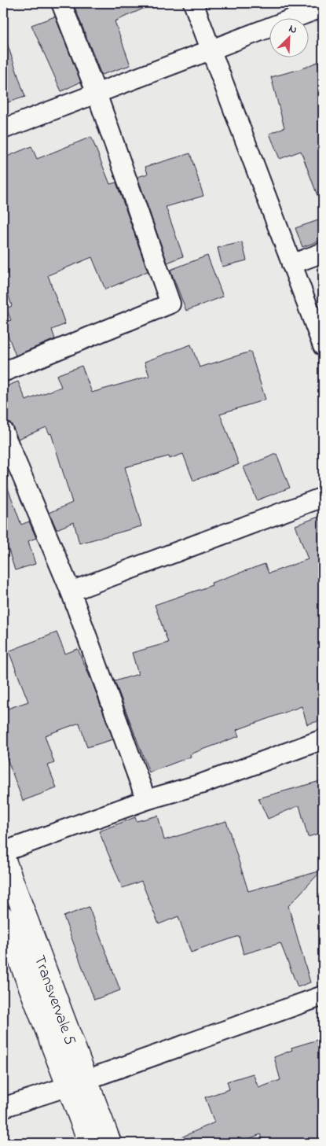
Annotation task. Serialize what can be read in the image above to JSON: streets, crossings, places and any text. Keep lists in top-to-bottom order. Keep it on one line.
{"streets":{"main road":["Transvervale 5"]},"north":"top right"}
